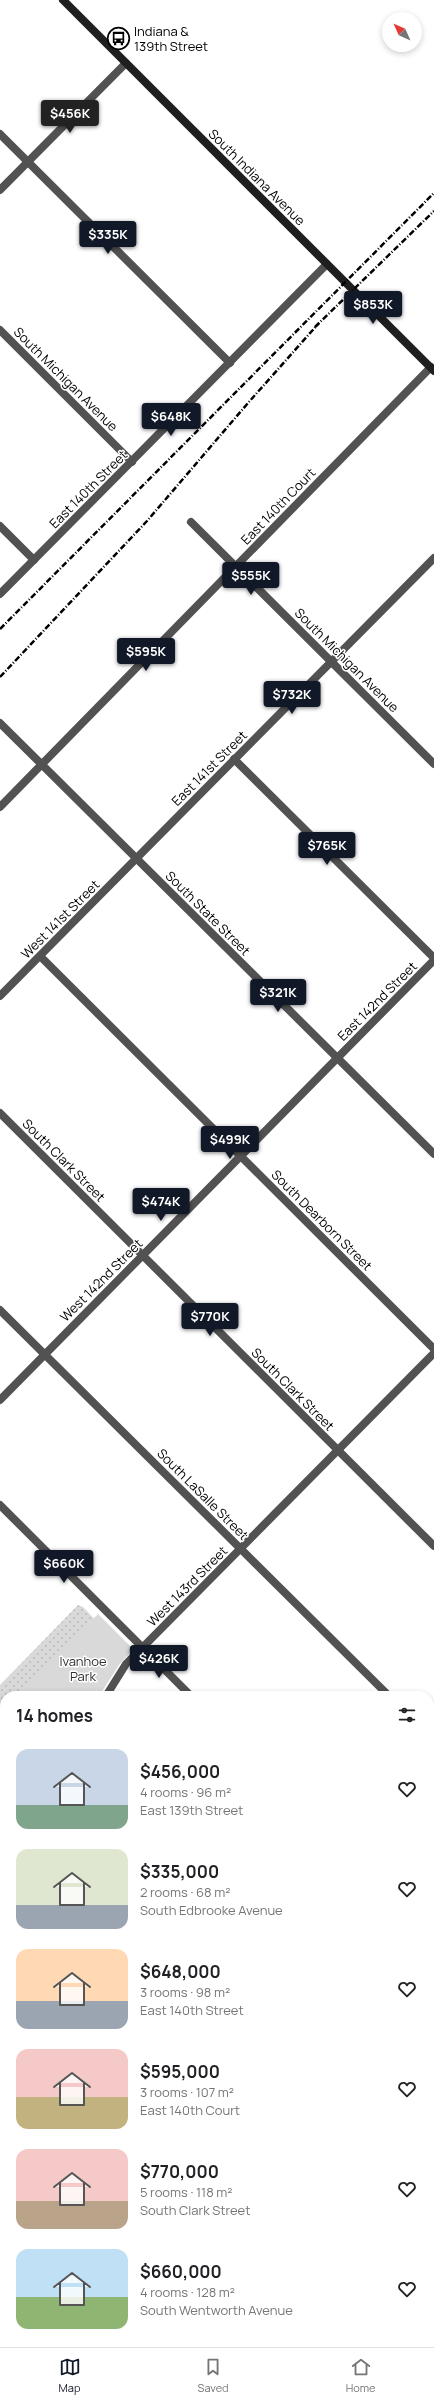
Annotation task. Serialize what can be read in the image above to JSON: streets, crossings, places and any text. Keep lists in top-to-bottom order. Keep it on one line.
{"streets":{"main road":["South Indiana Avenue"],"street":["South Michigan Avenue","East 140th Street","East 140th Court","East 141st Street","South State Street","West 141st Street","East 142nd Street","South Clark Street","South Dearborn Street","West 142nd Street","South LaSalle Street","West 143rd Street"]},"crossings":[["South Indiana Avenue","East 140th Street"],["South Indiana Avenue","East 140th Court"],["South Michigan Avenue","East 140th Street"],["South Michigan Avenue","East 140th Court"],["South Michigan Avenue","East 141st Street"],["East 140th Court","South State Street"],["East 141st Street","South State Street"],["East 141st Street","West 141st Street"],["South State Street","West 141st Street"],["South State Street","East 142nd Street"],["South State Street","West 142nd Street"],["West 141st Street","South Dearborn Street"],["East 142nd Street","West 142nd Street"],["South Clark Street","West 142nd Street"],["South Clark Street","West 143rd Street"],["South Dearborn Street","West 142nd Street"],["West 142nd Street","South LaSalle Street"],["South LaSalle Street","West 143rd Street"]],"parks":["Ivanhoe Park"],"places":{"bus stop":["Indiana & 139th Street"]},"north":"top left","page":{"price":["$456K","$335K","$853K","$648K","$555K","$595K","$732K","$765K","$321K","$499K","$474K","$770K","$660K","$426K"],"heading":"14 homes","list":[{"name":"$456,000","note":"4 rooms · 96 m² · East 139th Street"},{"name":"$335,000","note":"2 rooms · 68 m² · South Edbrooke Avenue"},{"name":"$648,000","note":"3 rooms · 98 m² · East 140th Street"},{"name":"$595,000","note":"3 rooms · 107 m² · East 140th Court"},{"name":"$770,000","note":"5 rooms · 118 m² · South Clark Street"},{"name":"$660,000","note":"4 rooms · 128 m² · South Wentworth Avenue"}],"tabs":["Map","Saved","Home"]}}
